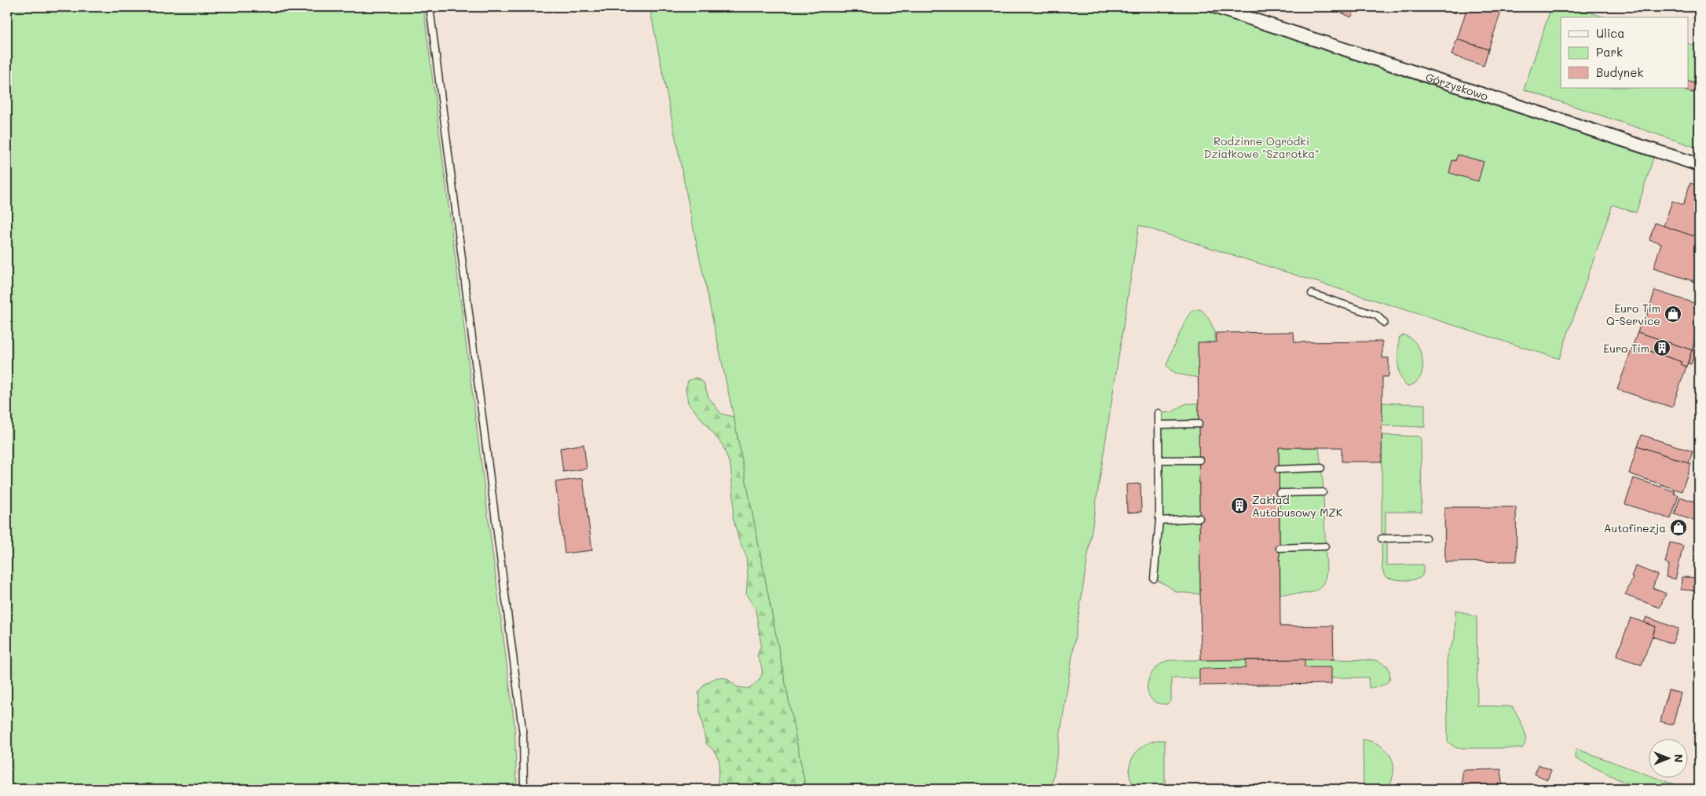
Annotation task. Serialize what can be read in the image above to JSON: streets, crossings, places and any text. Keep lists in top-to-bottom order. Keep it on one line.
{"streets":{"street":["Górzyskowo"]},"parks":["Rodzinne Ogródki Działkowe \"Szarotka\""],"places":{"shop":["Euro Tim Q-Service","Autofinezja"],"building":["Euro Tim","Zakład Autobusowy MZK"]},"legend":["Ulica","Park","Budynek"],"north":"right"}
